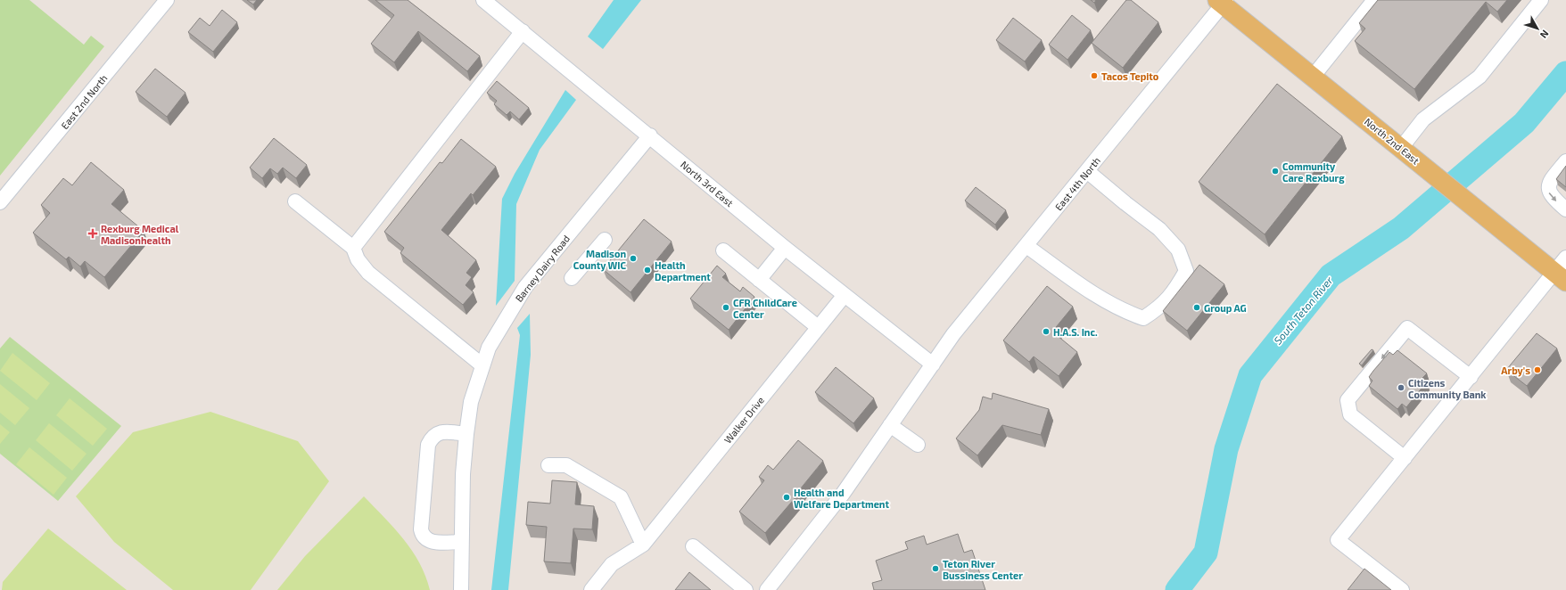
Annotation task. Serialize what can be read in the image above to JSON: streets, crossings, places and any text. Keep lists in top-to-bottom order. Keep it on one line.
{"streets":{"main road":["North 2nd East"],"street":["East 2nd North","North 3rd East","East 4th North","Barney Dairy Road","Walker Drive"]},"crossings":[["North 2nd East","East 4th North"],["North 3rd East","East 4th North"],["North 3rd East","Barney Dairy Road"],["North 3rd East","Walker Drive"]],"water":["South Teton River"],"places":{"other":["Tacos Tepito","Community Care Rexburg","Madison County WIC","Health Department","CFR ChildCare Center","Group AG","H.A.S. Inc.","Arby's","Citizens Community Bank","Health and Welfare Department","Teton River Bussiness Center"],"health":["Rexburg Medical Madisonhealth"]},"north":"bottom right"}
